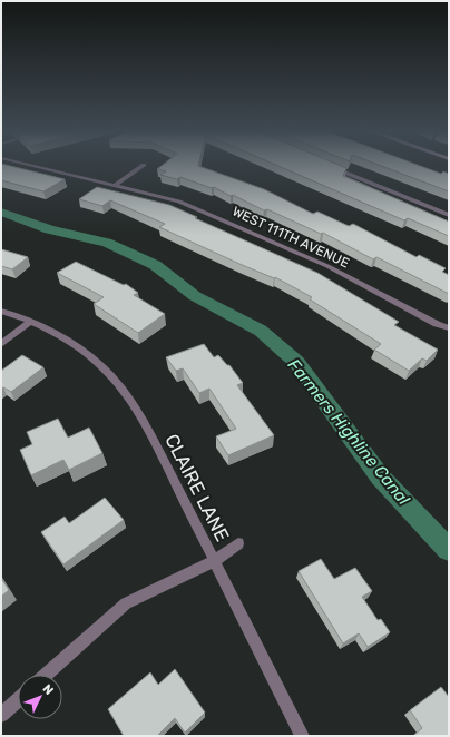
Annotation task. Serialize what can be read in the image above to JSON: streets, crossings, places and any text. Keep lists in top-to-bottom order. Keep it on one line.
{"streets":{"street":["WEST 111TH AVENUE","CLAIRE LANE"]},"water":["Farmers Highline Canal"],"north":"top right"}
